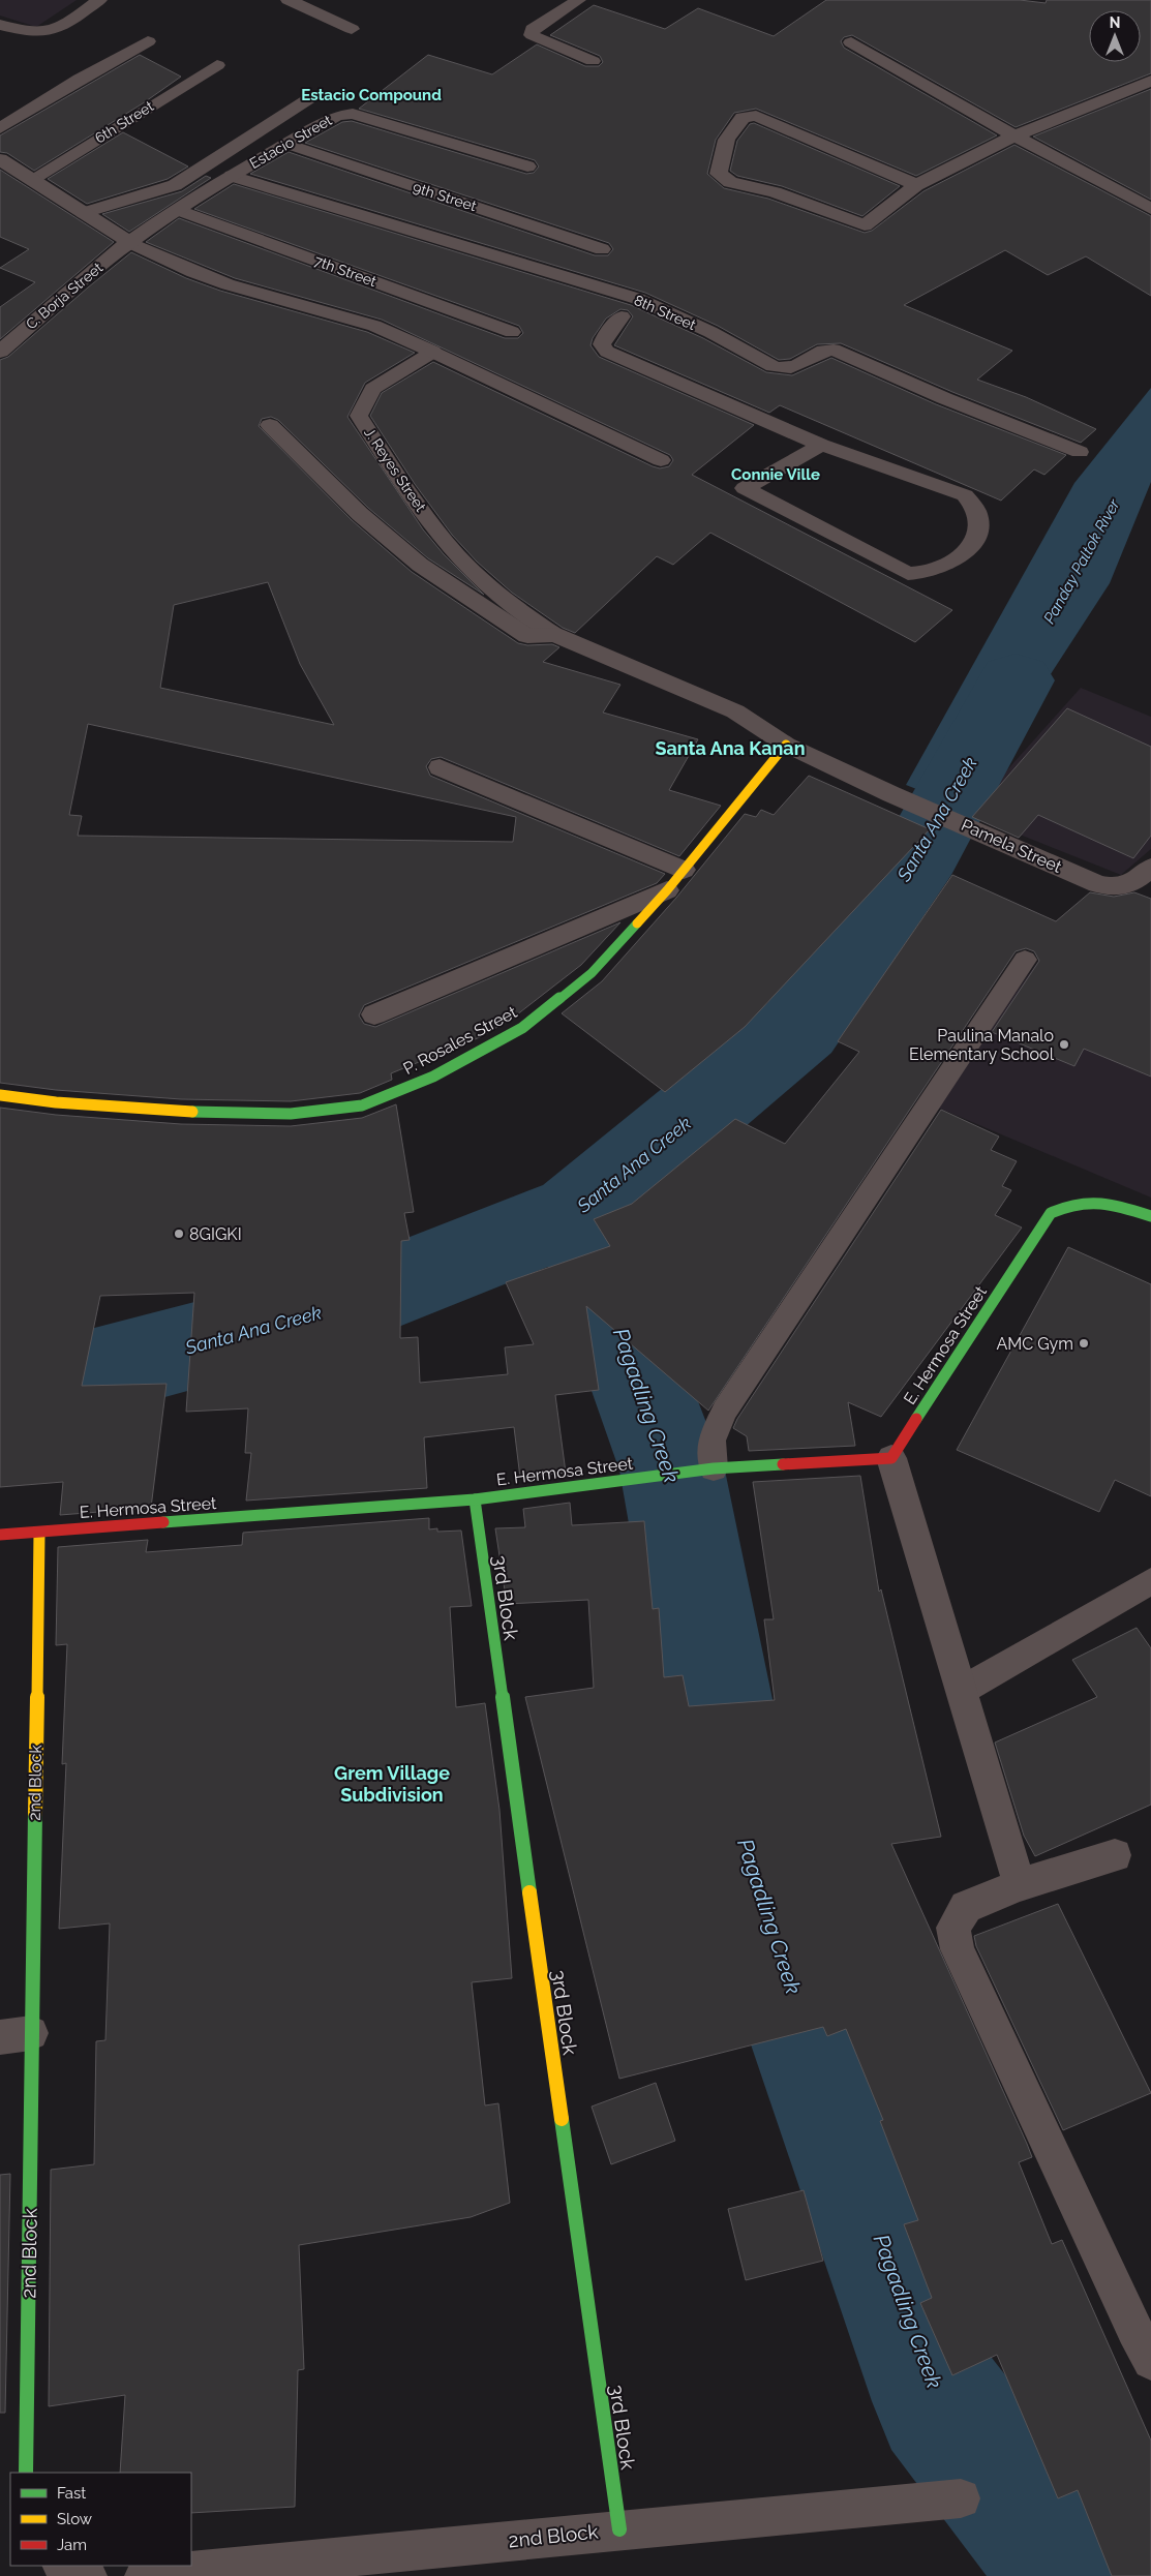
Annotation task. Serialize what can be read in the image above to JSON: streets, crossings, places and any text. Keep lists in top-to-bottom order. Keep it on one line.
{"streets":{"street":["Estacio Street","C. Borja Street","J. Reyes Street","Pamela Street","P. Rosales Street","E. Hermosa Street","3rd Block","2nd Block"],"lane":["6th Street","9th Street","7th Street","8th Street"]},"crossings":[["Estacio Street","9th Street"],["Estacio Street","7th Street"],["Estacio Street","C. Borja Street"],["Estacio Street","8th Street"],["J. Reyes Street","Pamela Street"],["J. Reyes Street","P. Rosales Street"],["Pamela Street","P. Rosales Street"],["E. Hermosa Street","3rd Block"],["E. Hermosa Street","2nd Block"],["3rd Block","2nd Block"]],"districts":["Estacio Compound","Connie Ville","Santa Ana Kanan","Grem Village Subdivision"],"water":["Panday Paltok River","Santa Ana Creek","Pagadling Creek"],"places":["Paulina Manalo Elementary School","8GIGKI","AMC Gym"],"legend":["Fast","Slow","Jam"],"north":"top"}
